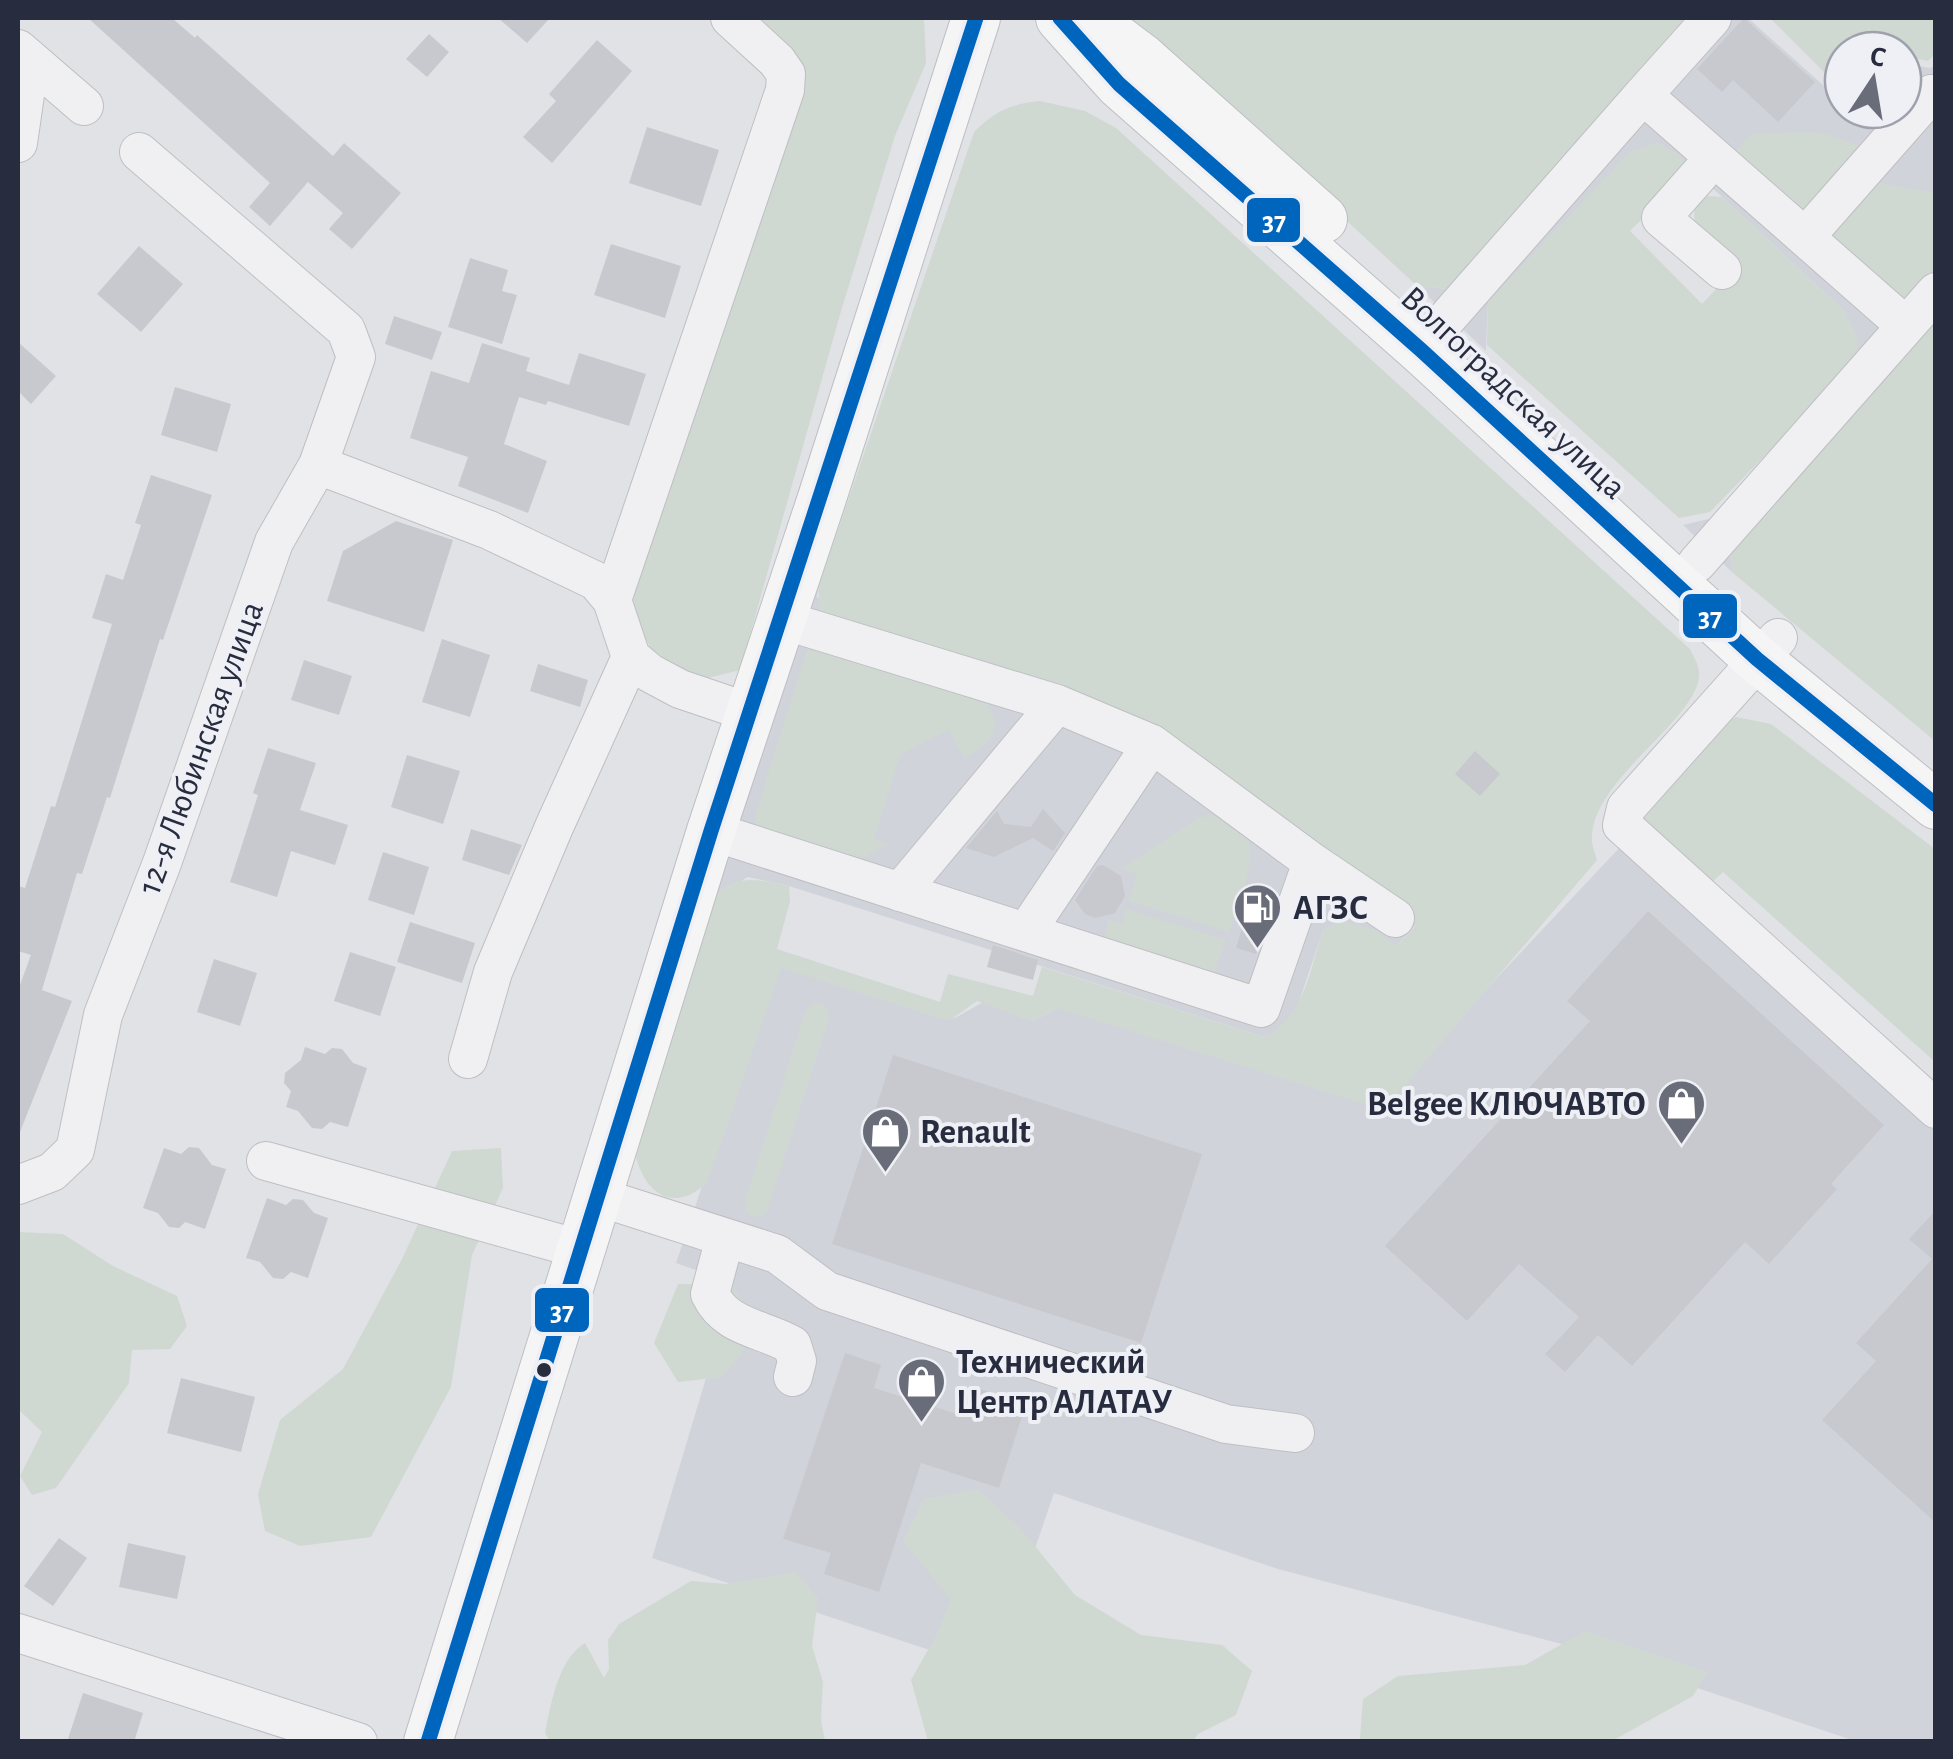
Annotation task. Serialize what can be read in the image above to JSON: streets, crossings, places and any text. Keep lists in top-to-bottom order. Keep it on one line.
{"streets":{"main road":["Волгоградская улица"],"street":["12-я Любинская улица"]},"places":{"fuel station":["АГЗС"],"shop":["Belgee КЛЮЧАВТО","Renault","Технический Центр АЛАТАУ"]},"lines":["transit line 37"],"north":"top"}
